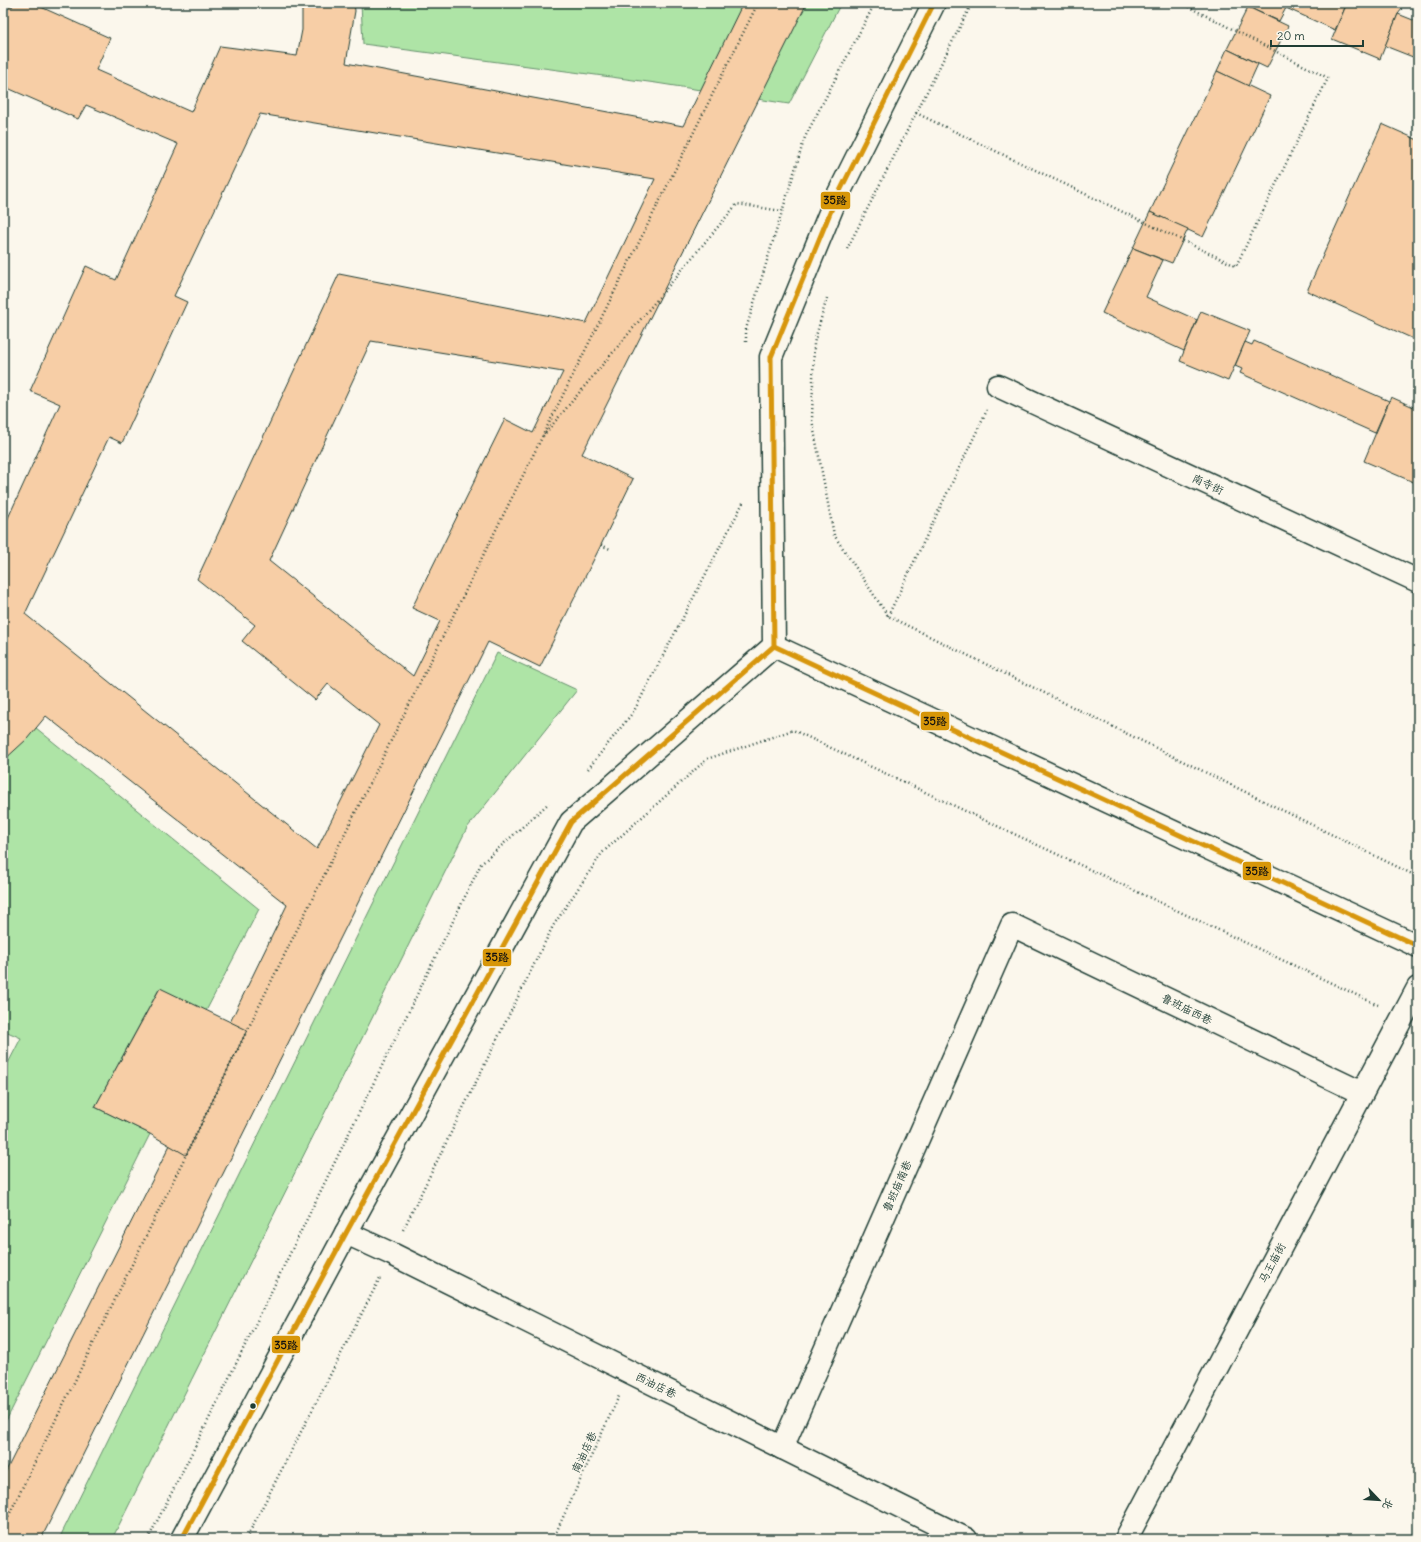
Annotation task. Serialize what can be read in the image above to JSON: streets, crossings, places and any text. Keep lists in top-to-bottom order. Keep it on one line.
{"streets":{"street":["南寺街","鲁班庙西巷","鲁班庙南巷","马王庙街","西油店巷"],"path":["南油店巷"]},"crossings":[["鲁班庙西巷","鲁班庙南巷"],["鲁班庙西巷","马王庙街"],["鲁班庙南巷","西油店巷"],["西油店巷","南油店巷"]],"lines":["transit line 35路"],"scale_bar":"20 m","north":"bottom right"}
